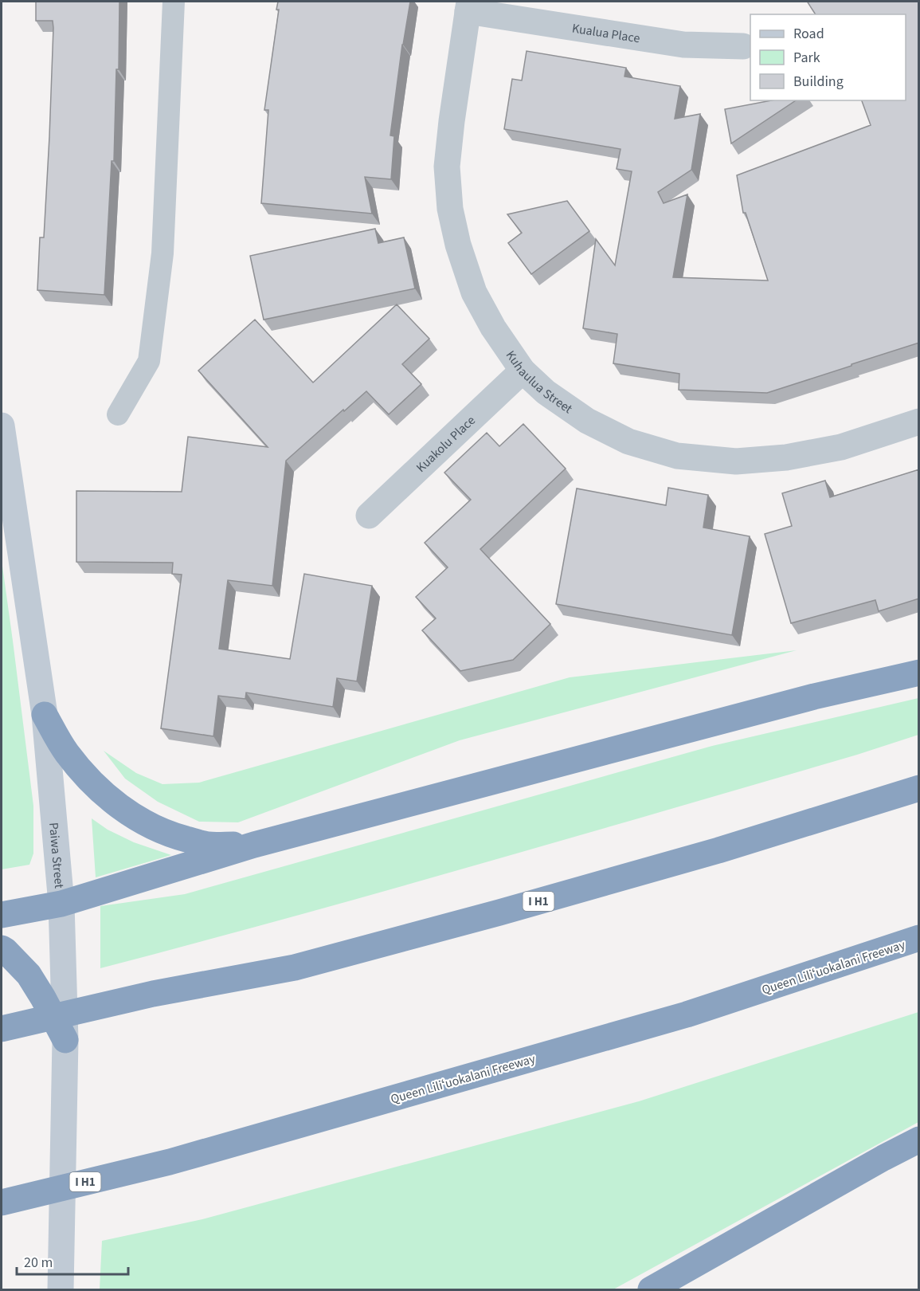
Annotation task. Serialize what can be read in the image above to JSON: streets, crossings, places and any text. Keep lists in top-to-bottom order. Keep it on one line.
{"streets":{"highway":["I H1","Queen Liliʻuokalani Freeway"],"main road":["Paiwa Street"],"street":["Kualua Place","Kuhaulua Street","Kuakolu Place"]},"crossings":[["Kualua Place","Kuhaulua Street"],["Kuhaulua Street","Kuakolu Place"]],"legend":["Road","Park","Building"],"scale_bar":"20 m"}
